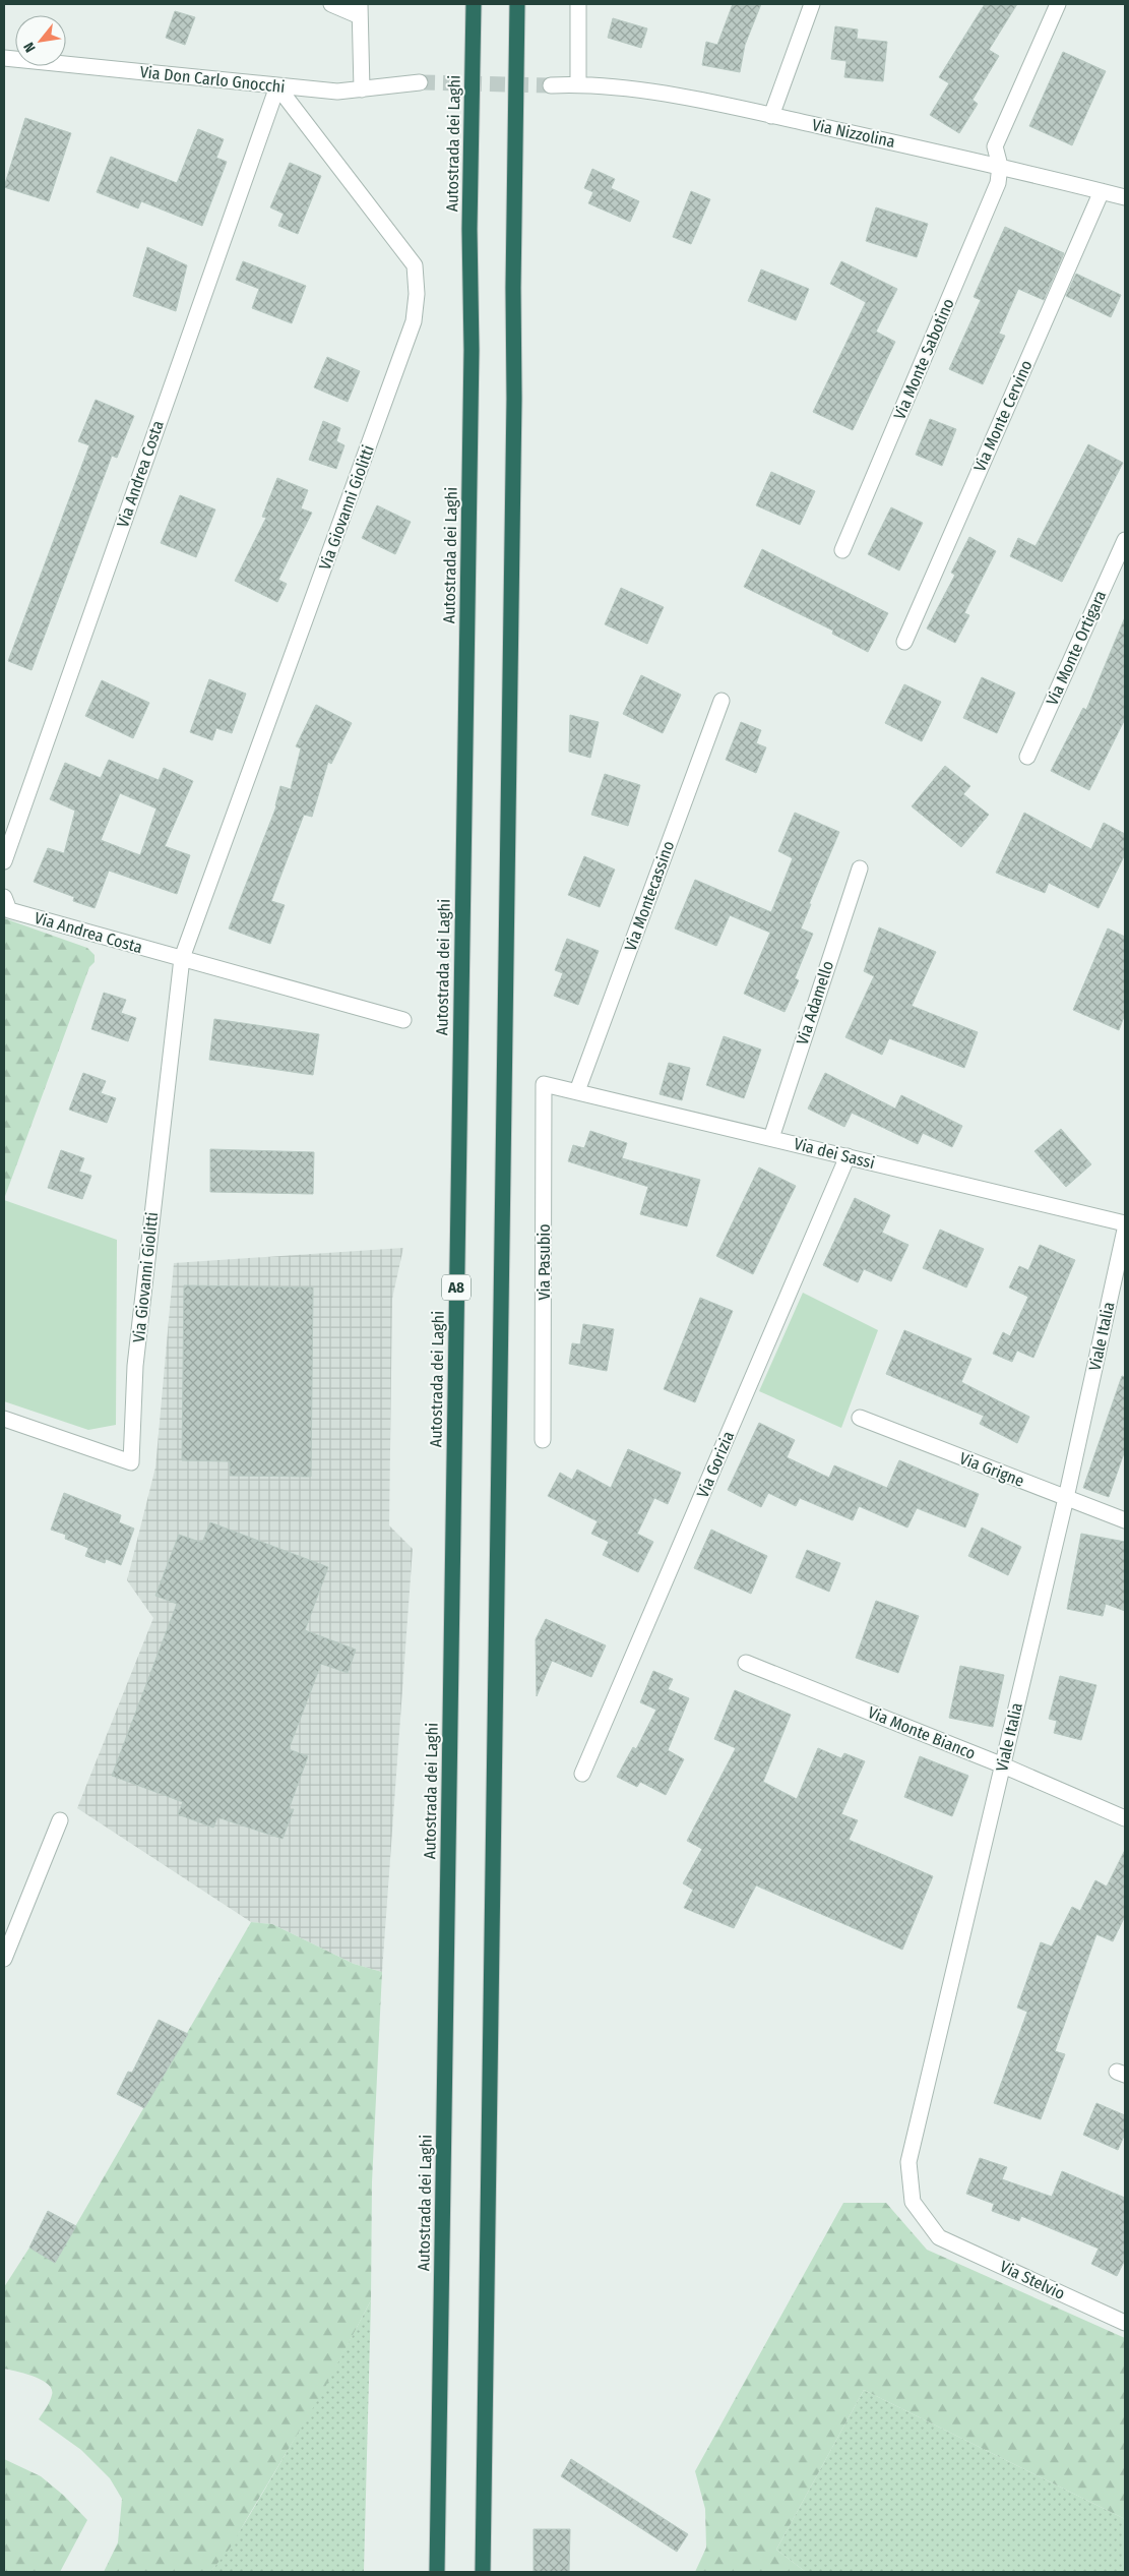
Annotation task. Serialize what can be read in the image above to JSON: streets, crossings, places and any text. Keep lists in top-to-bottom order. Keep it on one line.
{"streets":{"highway":["Autostrada dei Laghi","A8"],"street":["Via Don Carlo Gnocchi","Via Nizzolina","Via Monte Sabotino","Via Monte Cervino","Via Andrea Costa","Via Giovanni Giolitti","Via Monte Ortigara","Via Montecassino","Via Adamello","Via dei Sassi","Via Pasubio","Viale Italia","Via Gorizia","Via Grigne","Via Monte Bianco","Via Stelvio"]},"crossings":[["Via Don Carlo Gnocchi","Via Andrea Costa"],["Via Don Carlo Gnocchi","Via Giovanni Giolitti"],["Via Nizzolina","Via Monte Sabotino"],["Via Nizzolina","Via Monte Cervino"],["Via Andrea Costa","Via Giovanni Giolitti"],["Via Montecassino","Via dei Sassi"],["Via Adamello","Via dei Sassi"],["Via dei Sassi","Via Pasubio"],["Via dei Sassi","Via Gorizia"],["Viale Italia","Via Grigne"],["Viale Italia","Via Monte Bianco"],["Viale Italia","Via Stelvio"]],"north":"bottom left"}
